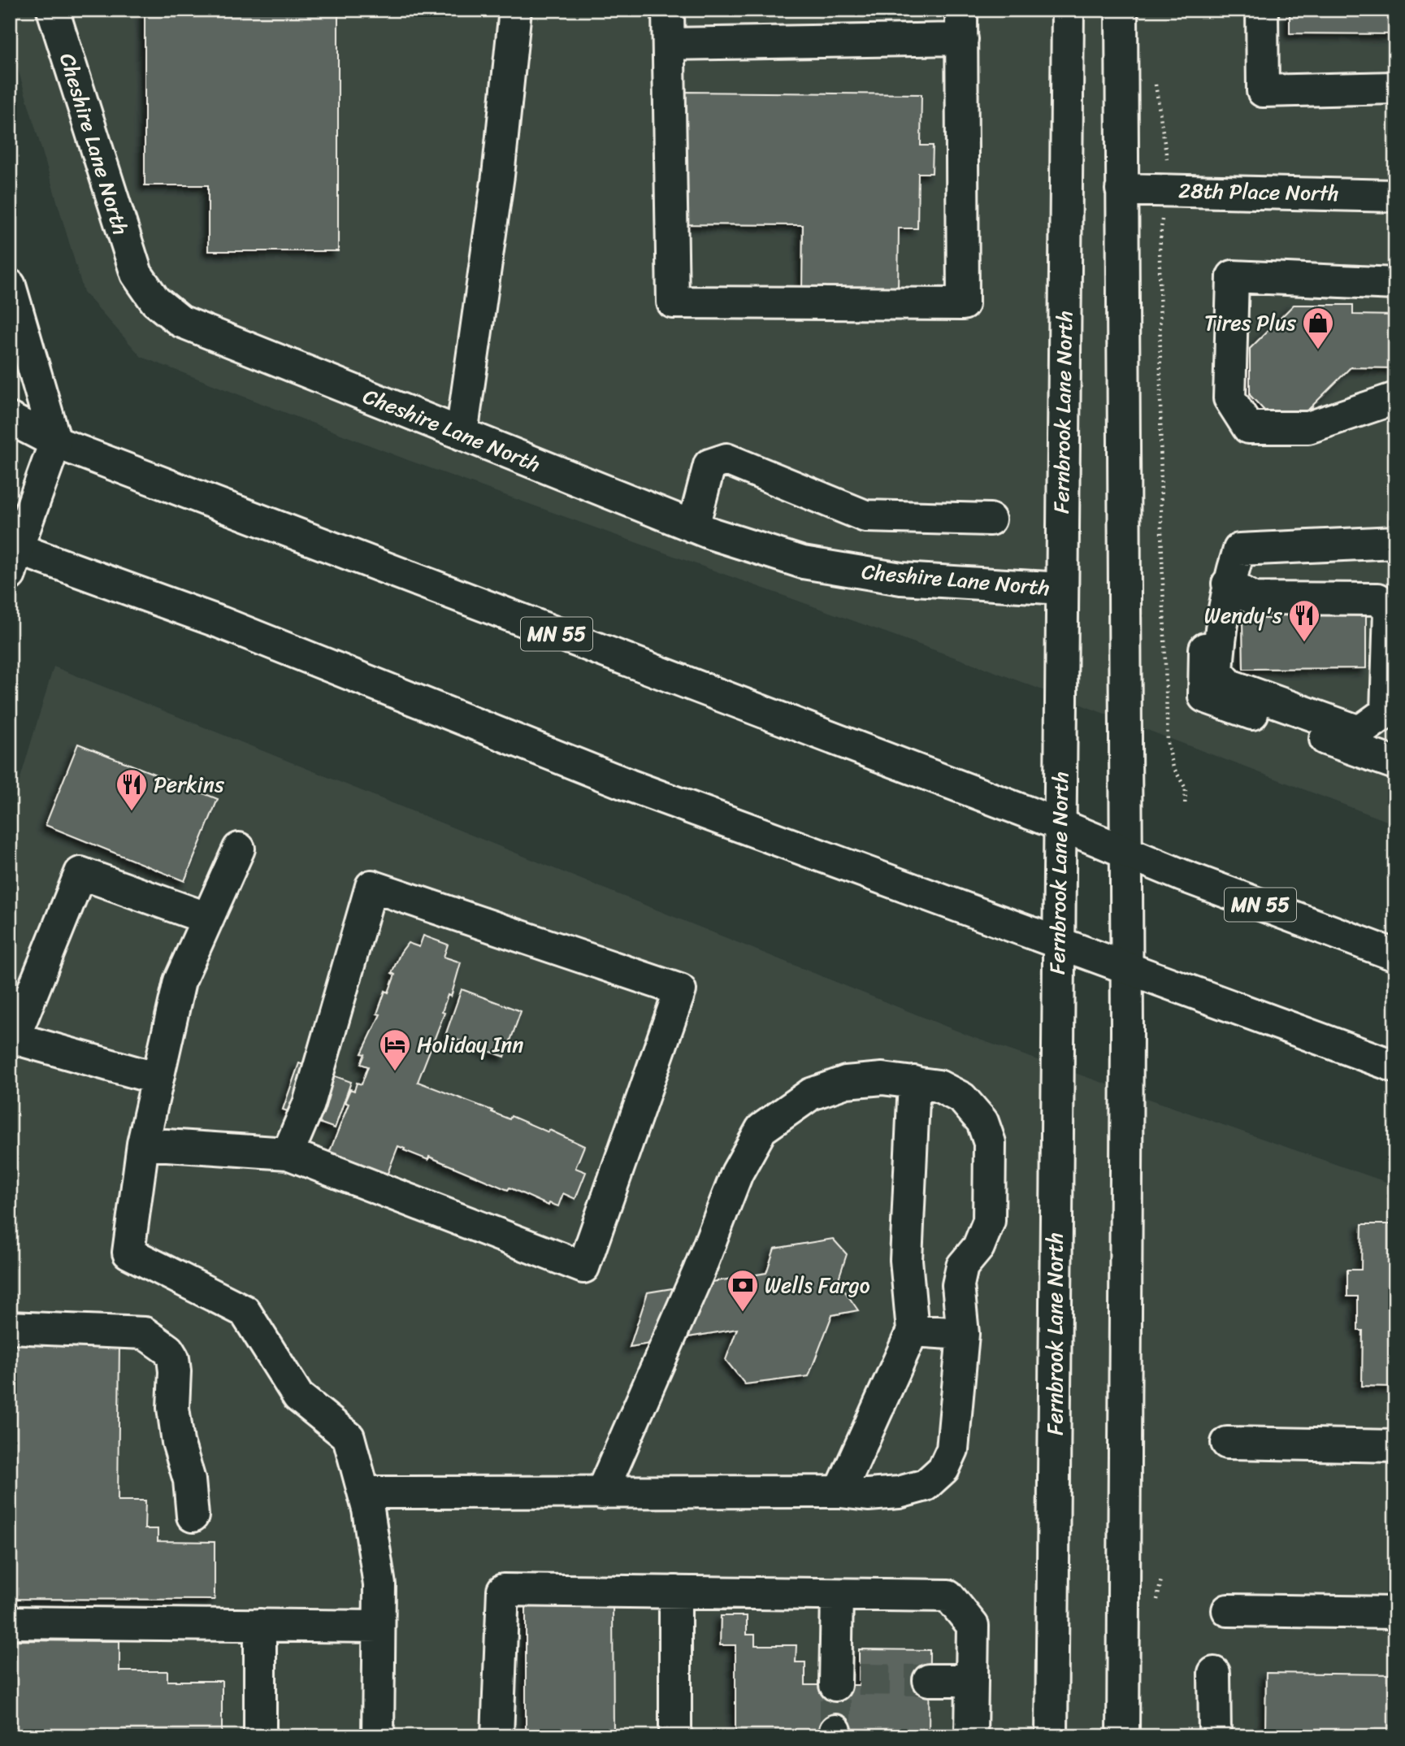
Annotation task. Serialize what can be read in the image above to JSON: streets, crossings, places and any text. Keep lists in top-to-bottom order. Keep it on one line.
{"streets":{"main road":["Cheshire Lane North","28th Place North","Fernbrook Lane North","MN 55"]},"crossings":[["Cheshire Lane North","Fernbrook Lane North"],["Fernbrook Lane North","MN 55"]],"places":{"shop":["Tires Plus"],"restaurant":["Wendy's","Perkins"],"hotel":["Holiday Inn"],"bank":["Wells Fargo"]}}
